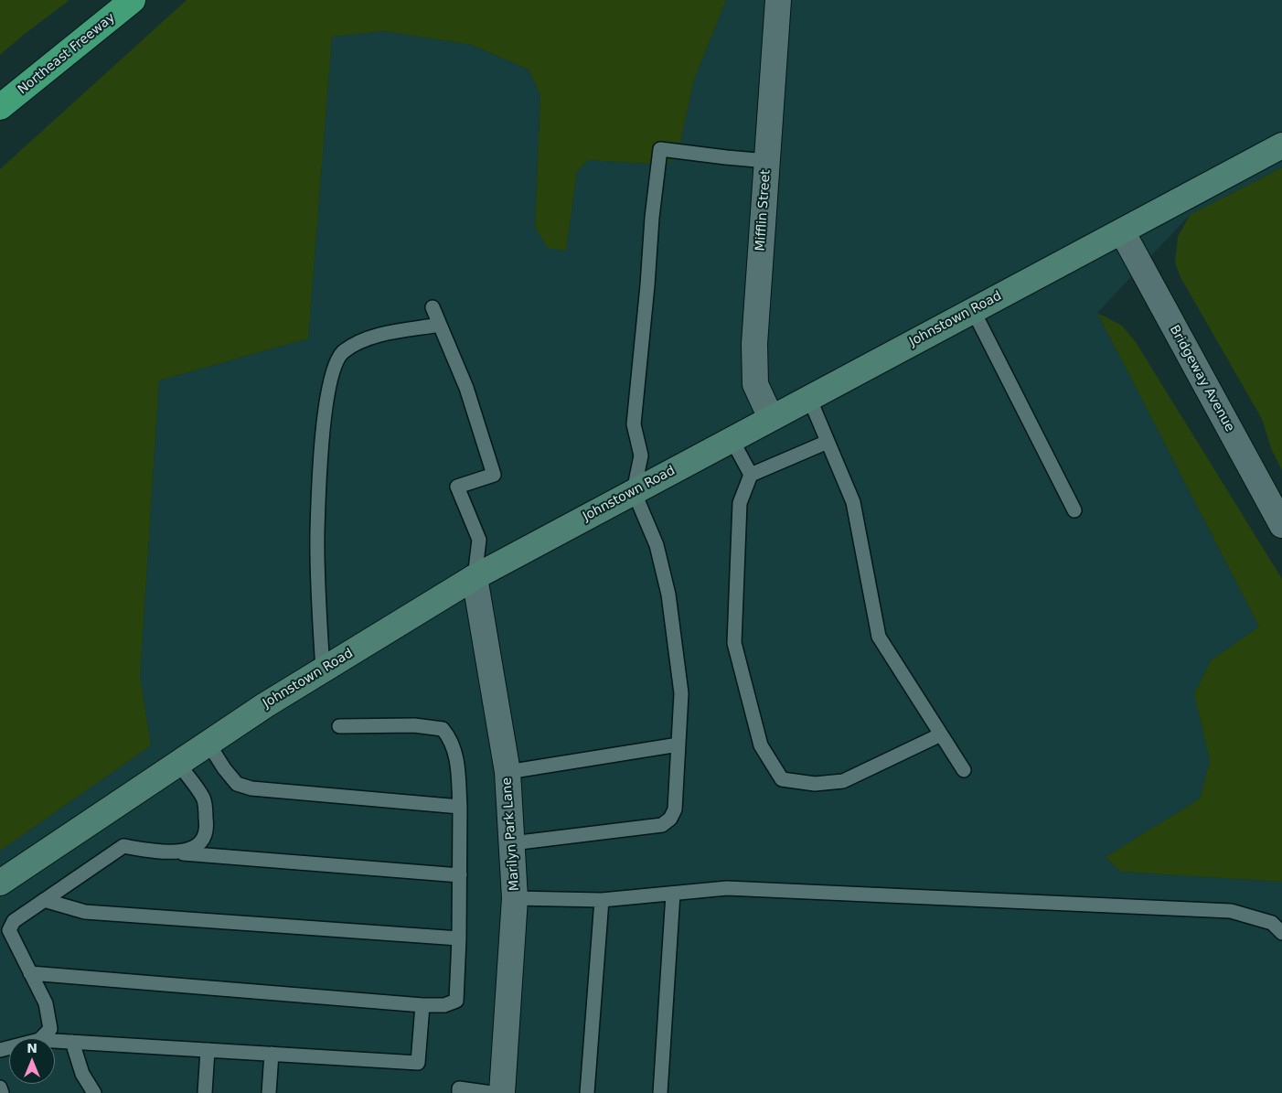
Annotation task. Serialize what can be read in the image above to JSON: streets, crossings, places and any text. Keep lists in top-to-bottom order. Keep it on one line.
{"streets":{"highway":["Northeast Freeway"],"main road":["Johnstown Road"],"street":["Mifflin Street","Bridgeway Avenue","Marilyn Park Lane"]},"crossings":[["Mifflin Street","Johnstown Road"],["Johnstown Road","Bridgeway Avenue"],["Johnstown Road","Marilyn Park Lane"]],"north":"top"}
